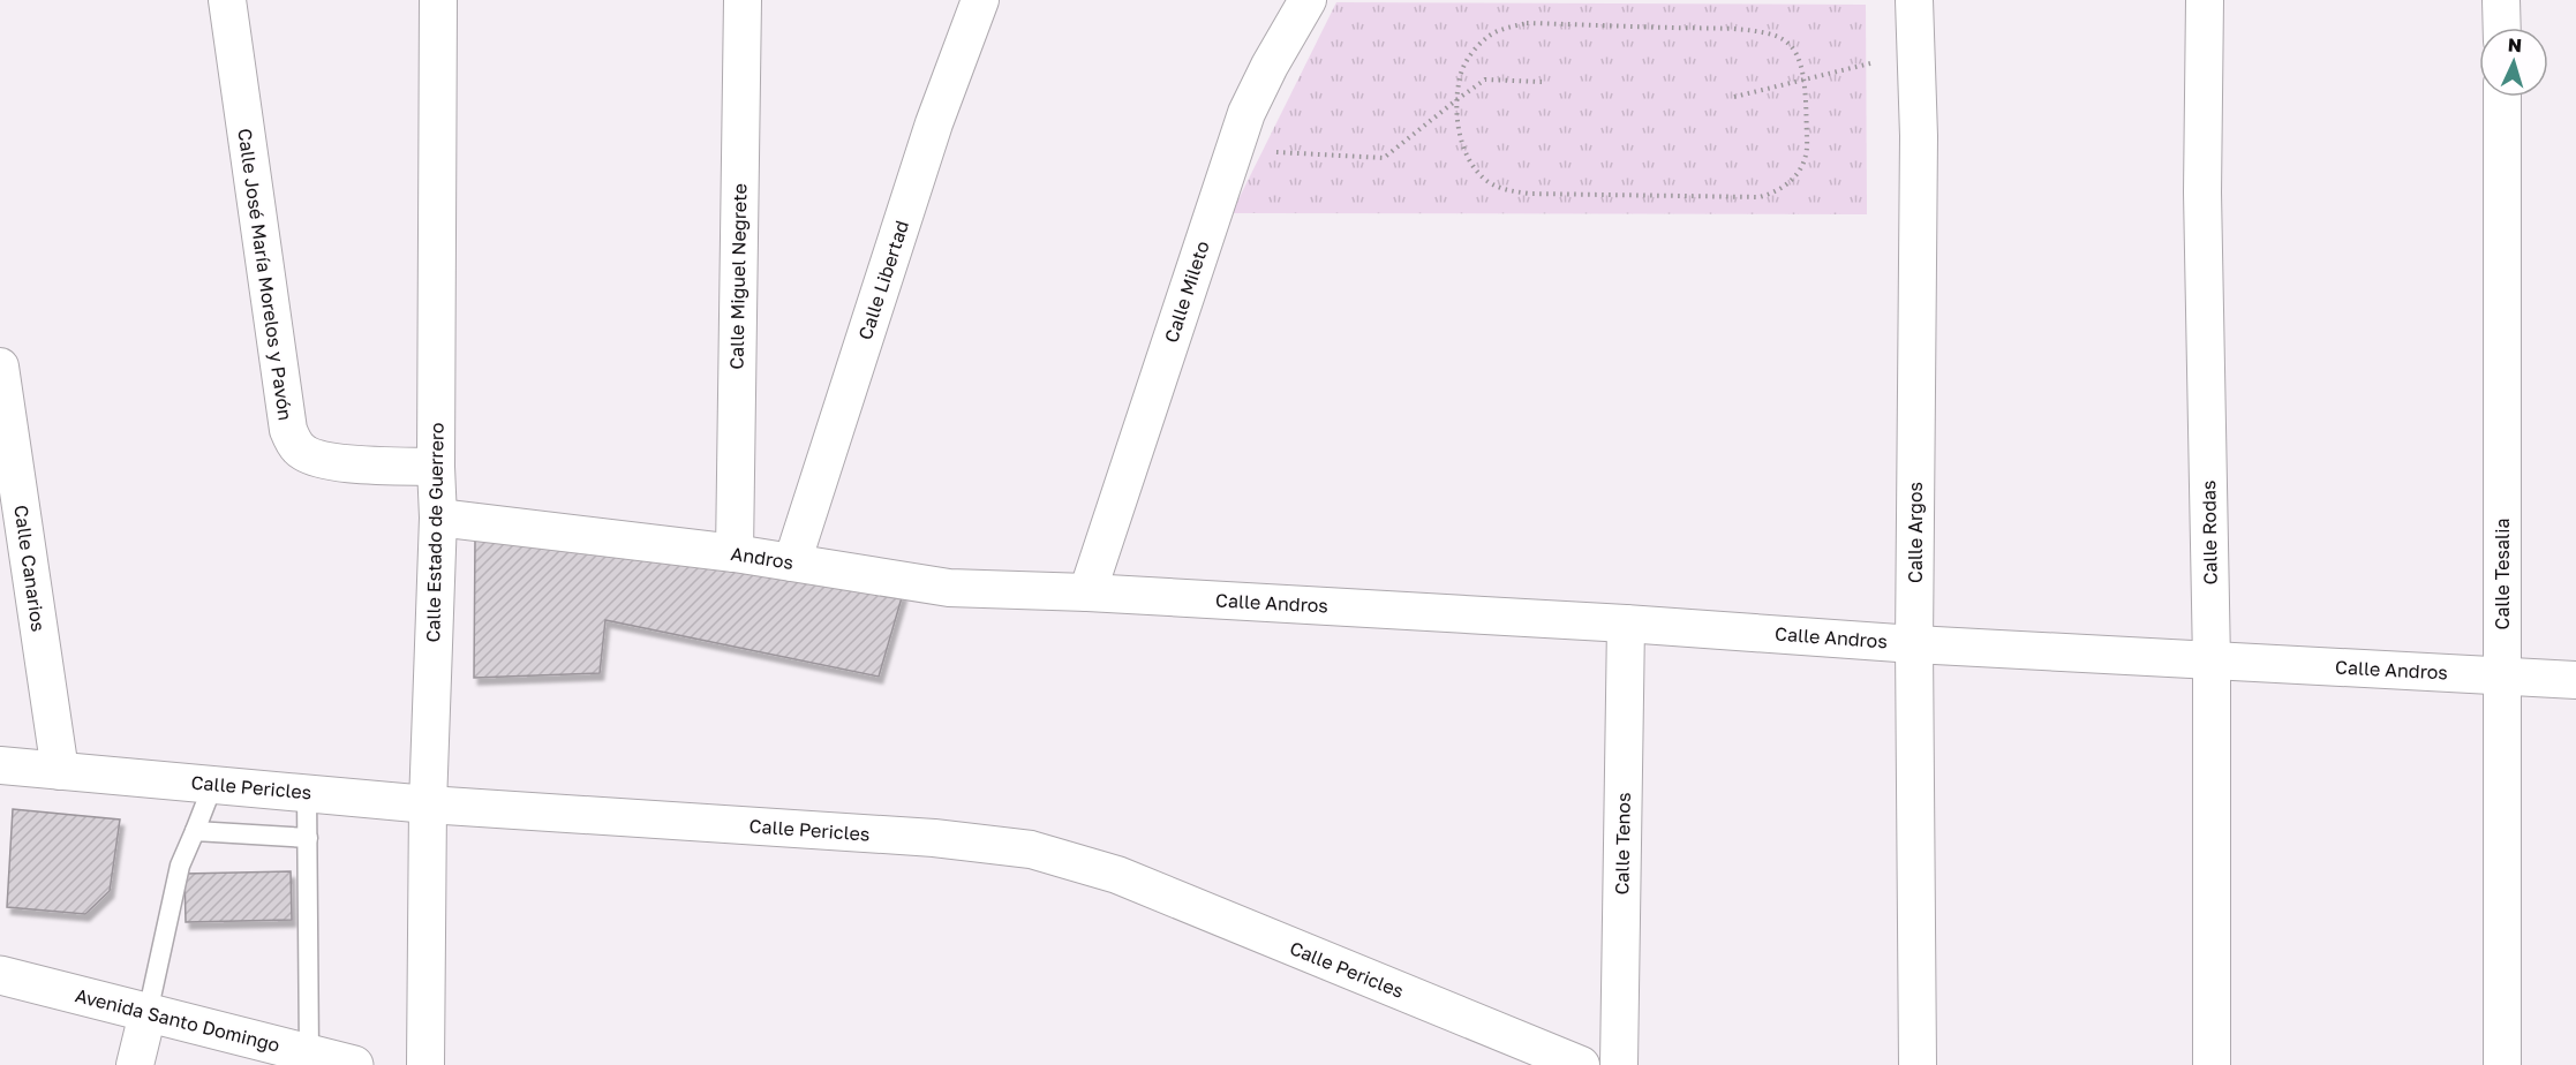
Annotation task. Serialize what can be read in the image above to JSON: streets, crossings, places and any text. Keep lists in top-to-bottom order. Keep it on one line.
{"streets":{"main road":["Avenida Santo Domingo"],"street":["Calle José María Morelos y Pavón","Calle Miguel Negrete","Calle Libertad","Calle Mileto","Calle Estado de Guerrero","Calle Argos","Calle Rodas","Andros","Calle Canarios","Calle Tesalia","Calle Andros","Calle Pericles","Calle Tenos"]},"crossings":[["Calle José María Morelos y Pavón","Calle Estado de Guerrero"],["Calle Miguel Negrete","Andros"],["Calle Libertad","Andros"],["Calle Mileto","Andros"],["Calle Mileto","Calle Andros"],["Calle Estado de Guerrero","Andros"],["Calle Estado de Guerrero","Calle Pericles"],["Calle Argos","Calle Andros"],["Calle Rodas","Calle Andros"],["Andros","Calle Andros"],["Calle Canarios","Calle Pericles"],["Calle Tesalia","Calle Andros"],["Calle Andros","Calle Tenos"]],"north":"top"}
